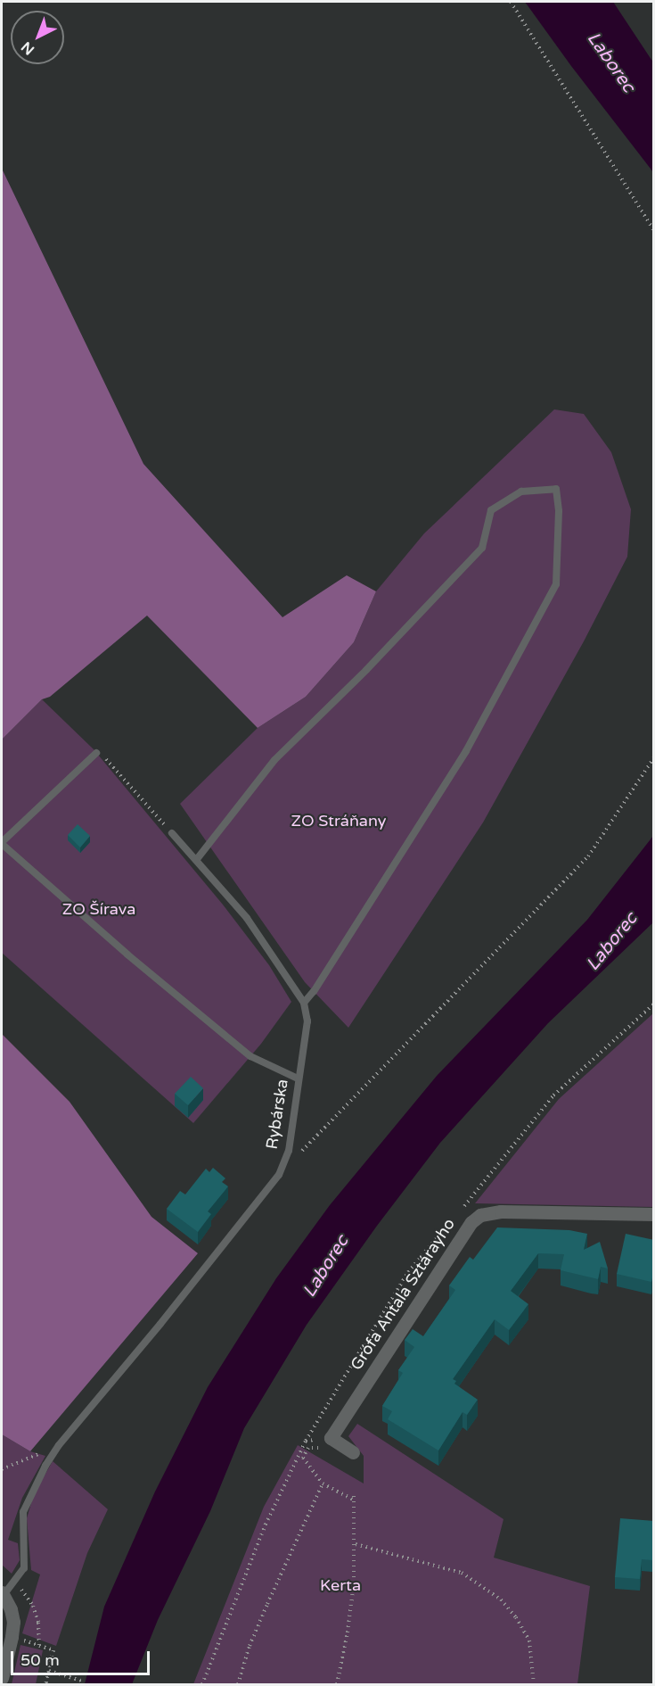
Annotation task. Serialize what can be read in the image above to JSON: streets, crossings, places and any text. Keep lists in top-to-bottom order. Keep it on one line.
{"streets":{"street":["Grófa Antala Sztárayho"],"lane":["Rybárska"]},"water":["Laborec"],"parks":["ZO Stráňany","ZO Šírava","Kerta"],"scale_bar":"50 m","north":"bottom left"}
